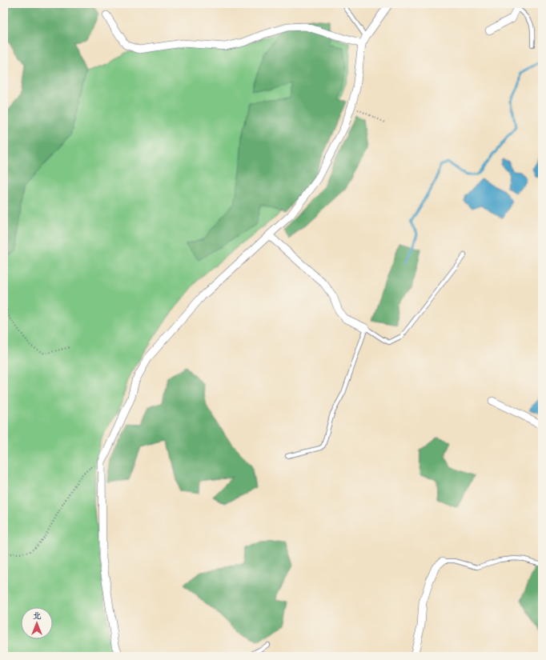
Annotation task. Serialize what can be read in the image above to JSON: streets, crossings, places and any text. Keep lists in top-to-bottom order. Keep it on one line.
{"north":"top"}
